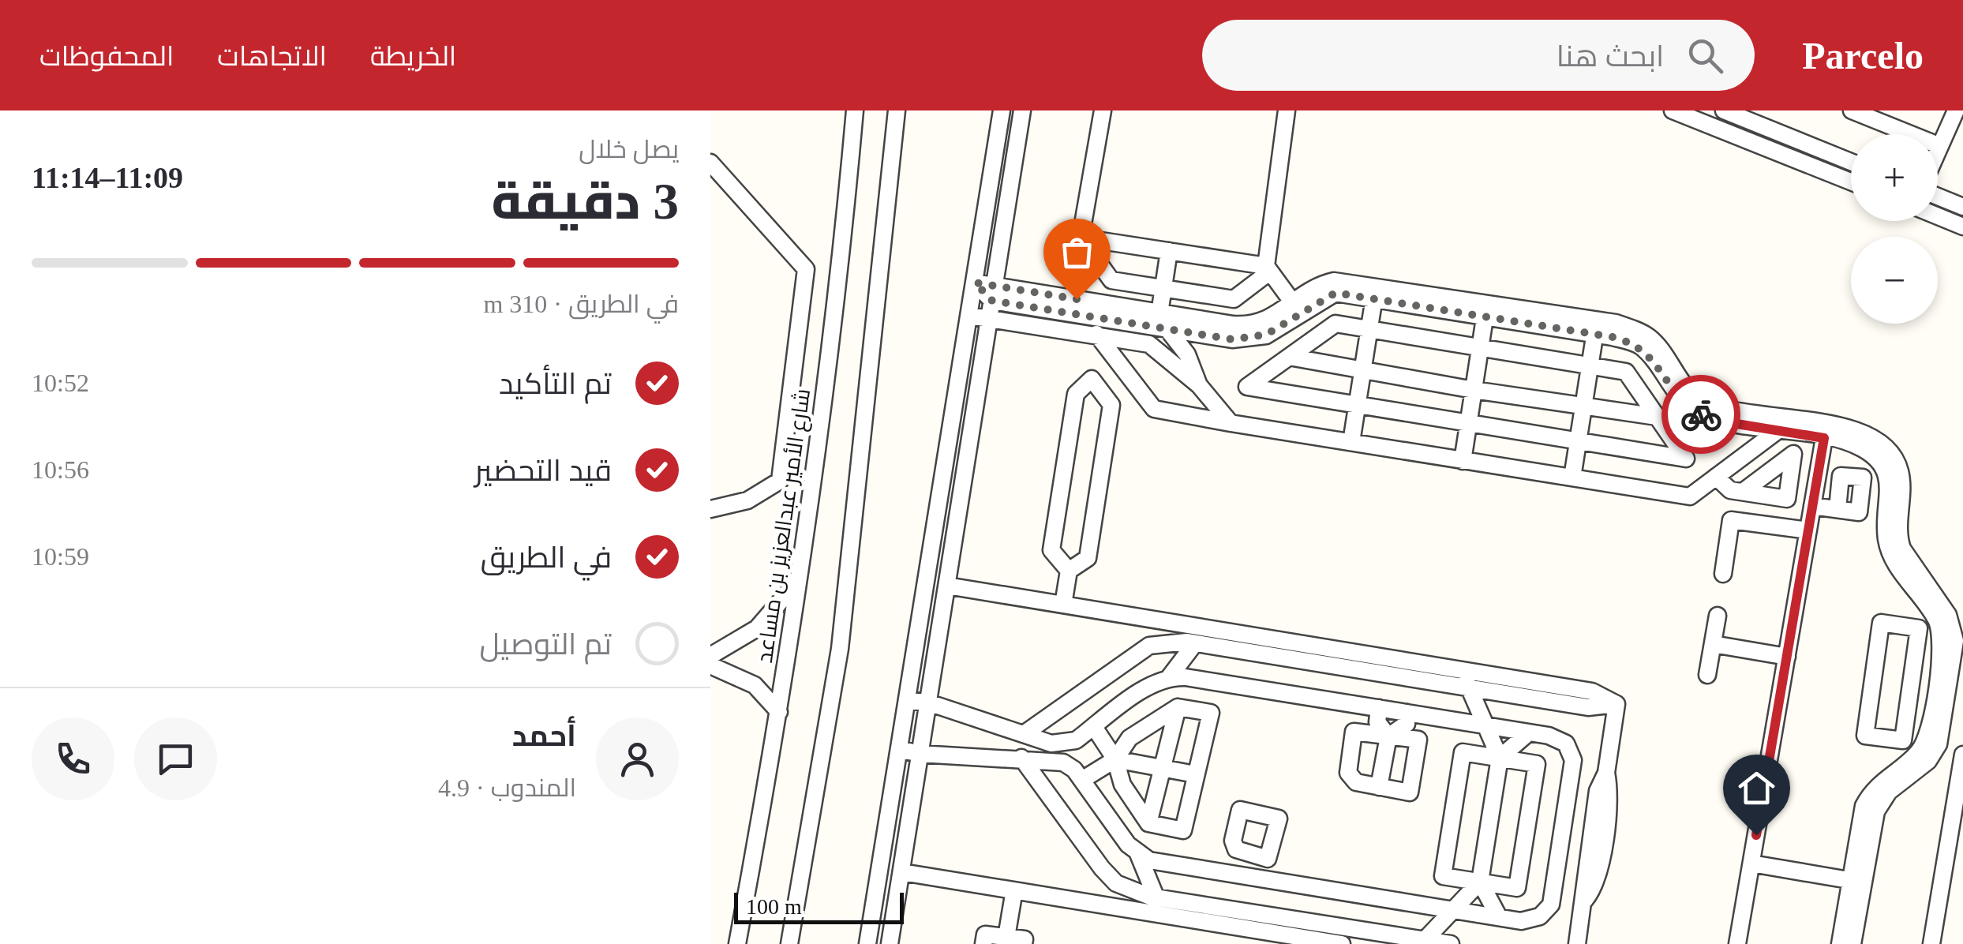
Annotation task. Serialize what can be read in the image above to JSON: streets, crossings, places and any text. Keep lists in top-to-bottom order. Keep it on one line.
{"streets":{"street":["شارع الأمير عبدالعزيز بن مساعد"]},"scale_bar":"100 m","page":{"header":"Parcelo","search":"ابحث هنا","nav":["الخريطة","الاتجاهات","المحفوظات"],"heading":["3 دقيقة","يصل خلال","11:09–11:14"],"panel":["أحمد","المندوب · 4.9"],"map_buttons":["+","−"],"bar":"في الطريق · 310 m","list":[["تم التأكيد","10:52"],["قيد التحضير","10:56"],["في الطريق","10:59"],"تم التوصيل"],"scale":"100 m"}}
